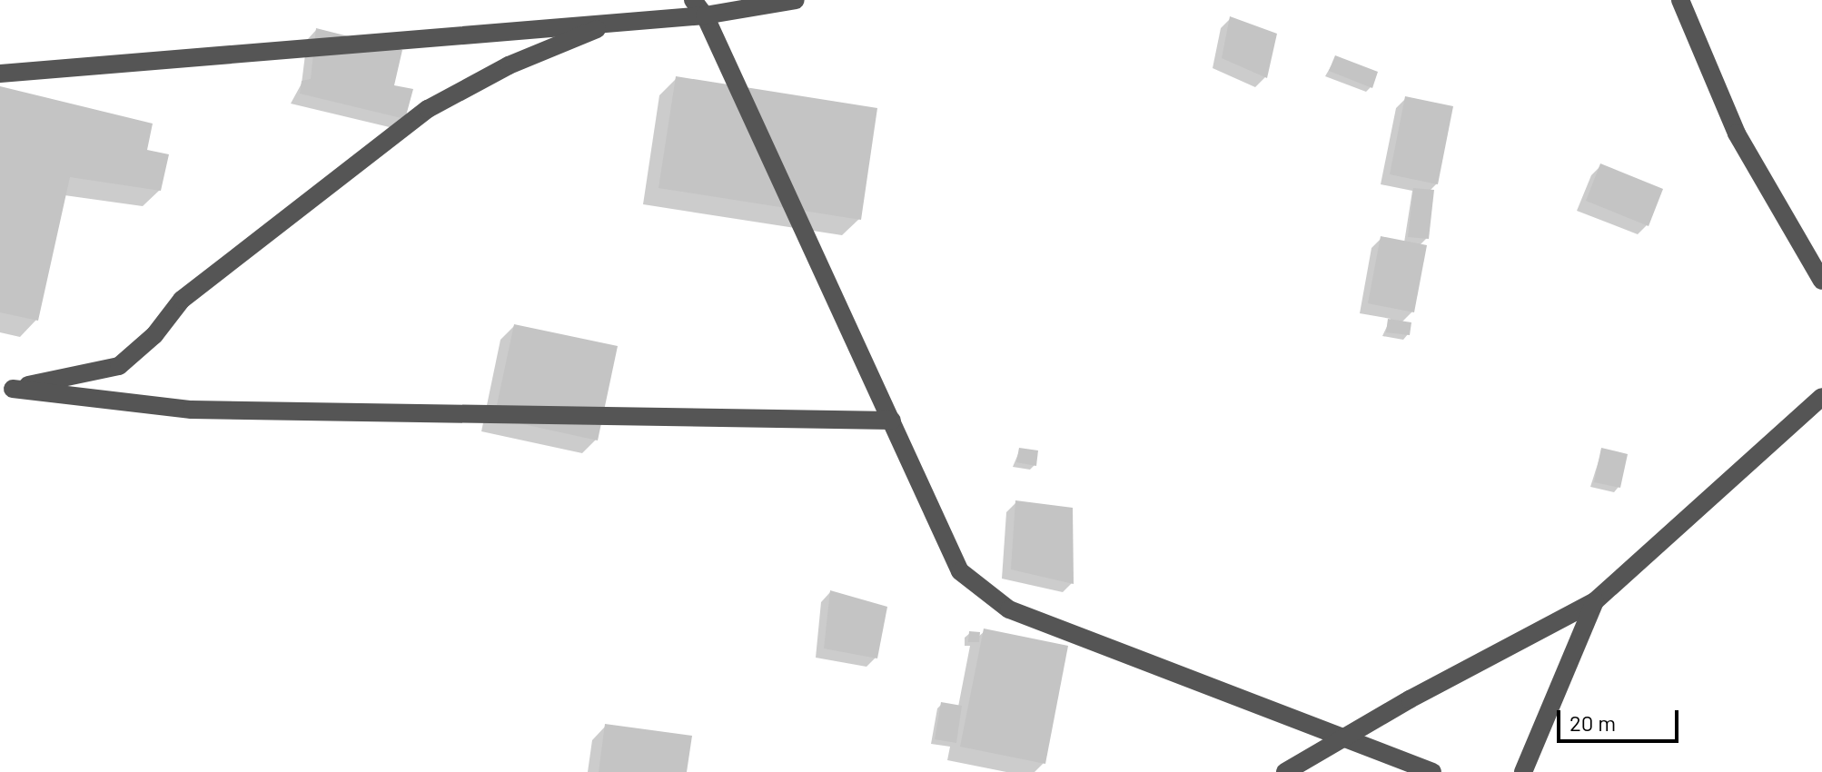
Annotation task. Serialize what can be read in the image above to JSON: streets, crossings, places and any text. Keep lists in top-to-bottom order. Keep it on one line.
{"scale_bar":"20 m"}
